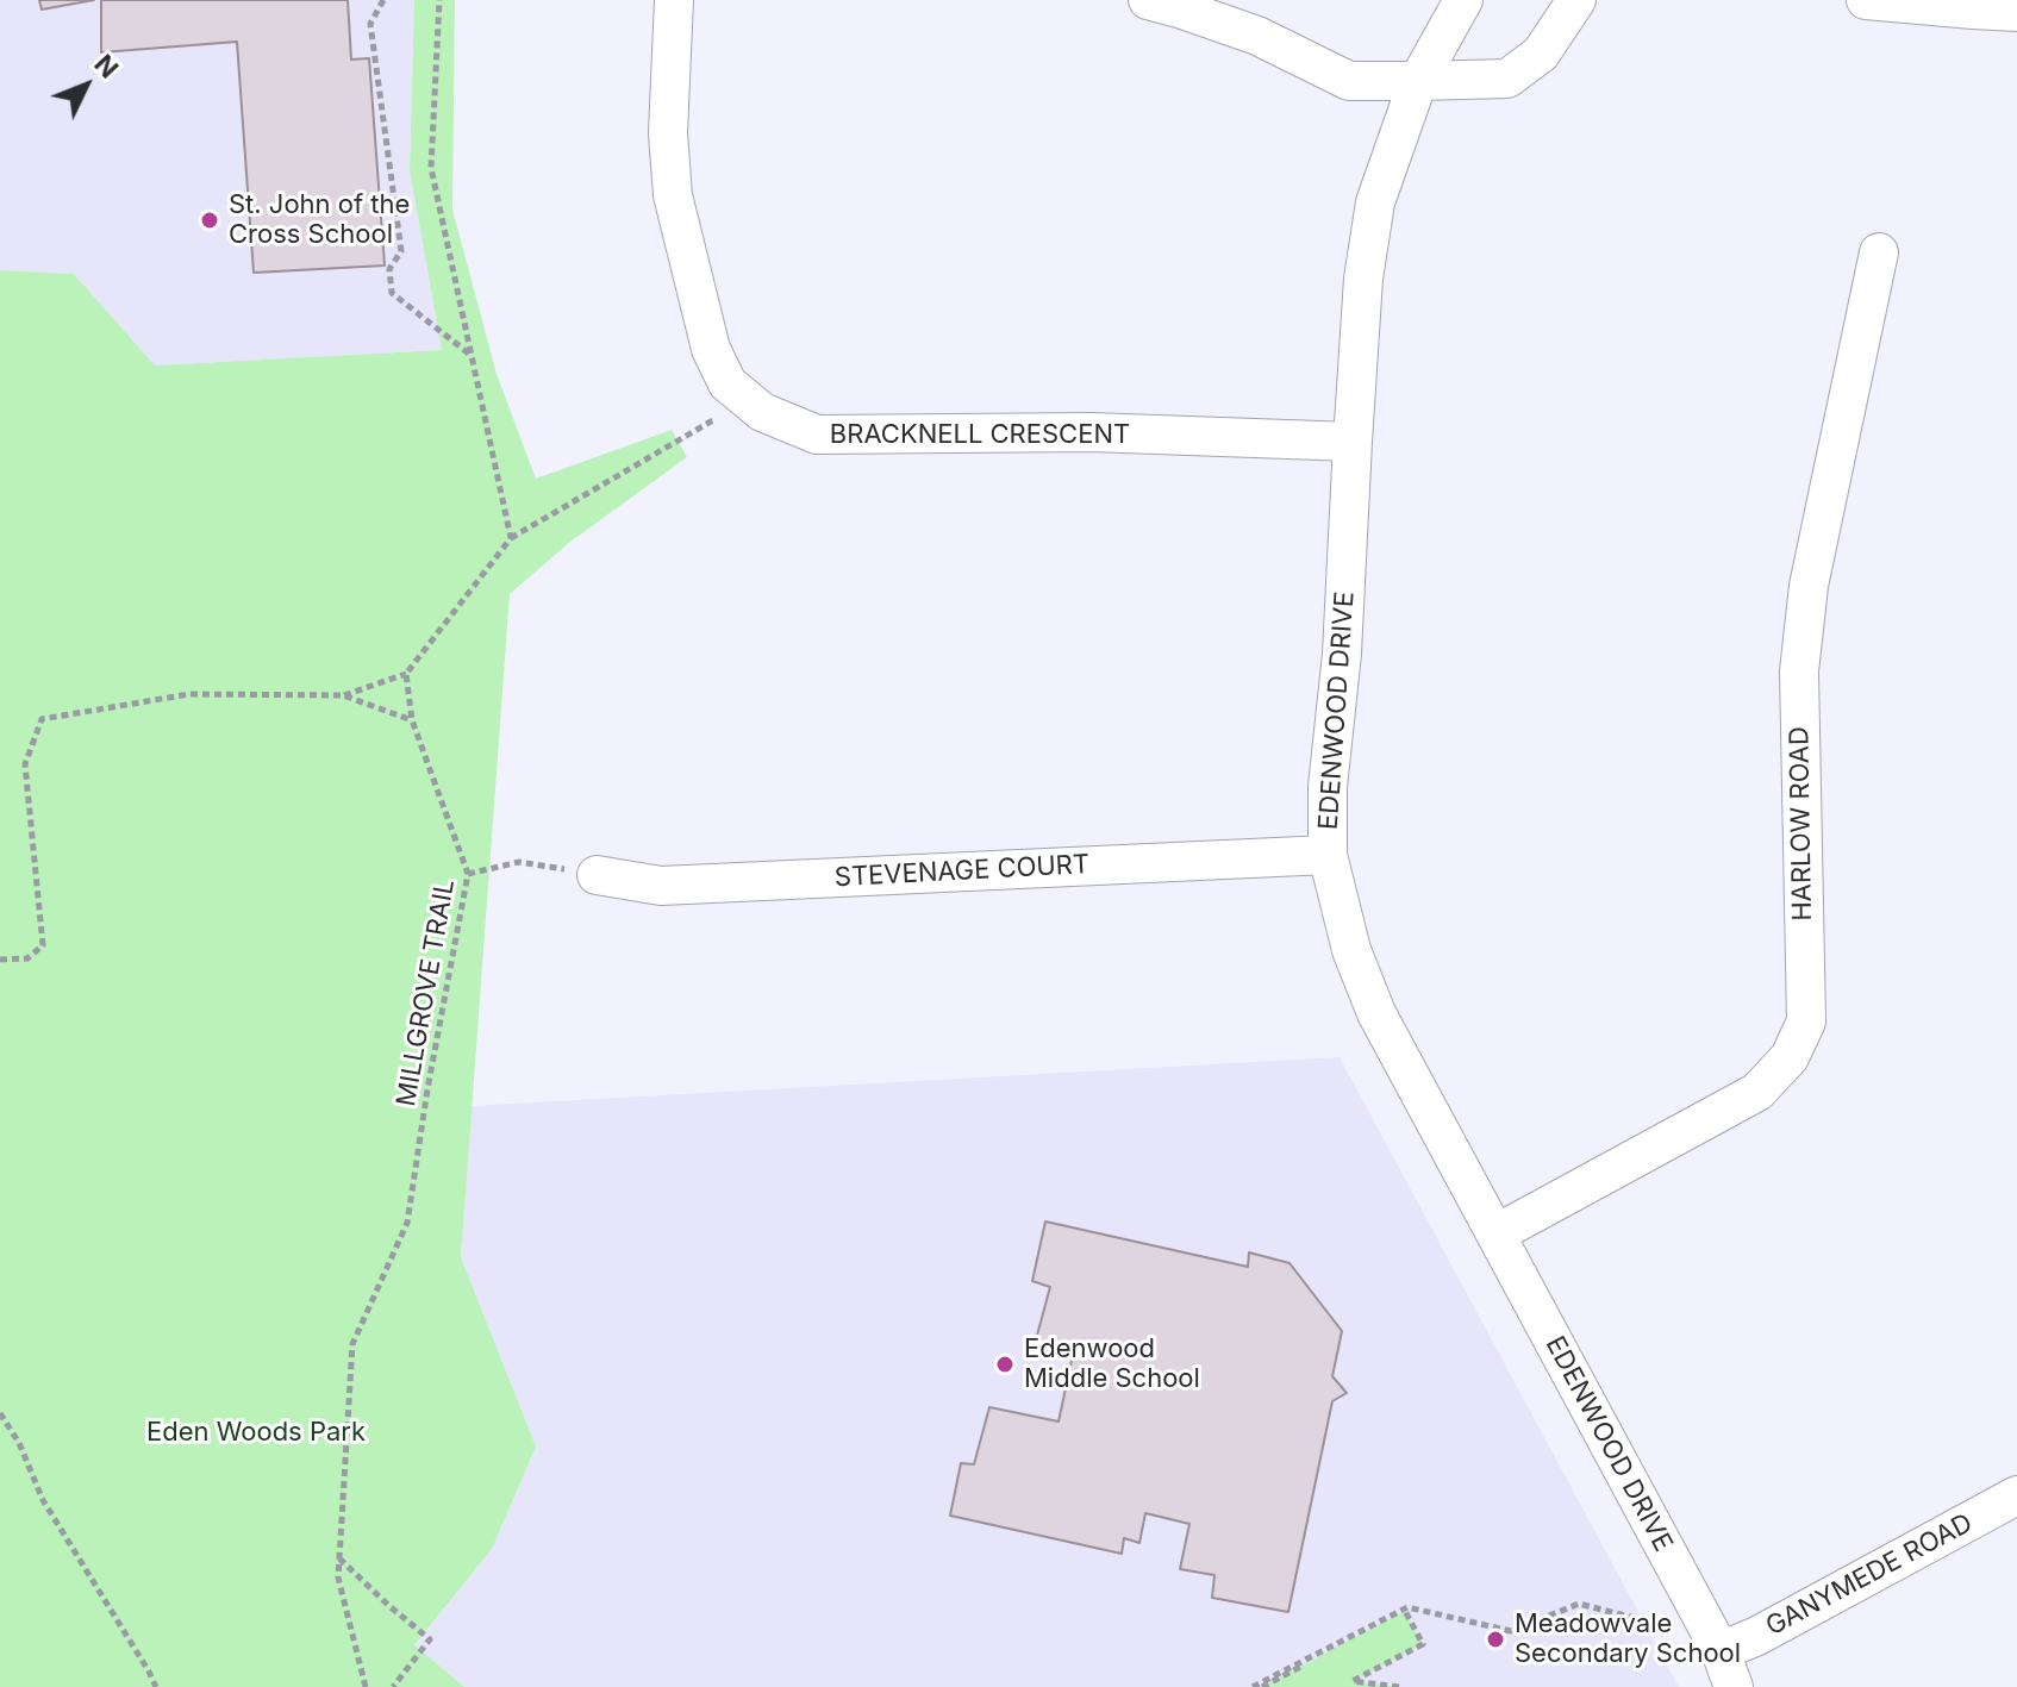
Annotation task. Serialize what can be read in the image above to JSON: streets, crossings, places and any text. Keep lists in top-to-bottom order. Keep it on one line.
{"streets":{"street":["BRACKNELL CRESCENT","EDENWOOD DRIVE","HARLOW ROAD","STEVENAGE COURT","GANYMEDE ROAD"],"path":["MILLGROVE TRAIL"]},"crossings":[["BRACKNELL CRESCENT","EDENWOOD DRIVE"],["EDENWOOD DRIVE","HARLOW ROAD"],["EDENWOOD DRIVE","STEVENAGE COURT"],["EDENWOOD DRIVE","GANYMEDE ROAD"]],"parks":["Eden Woods Park"],"places":["St. John of the Cross School","Edenwood Middle School","Meadowvale Secondary School"],"north":"top right"}
